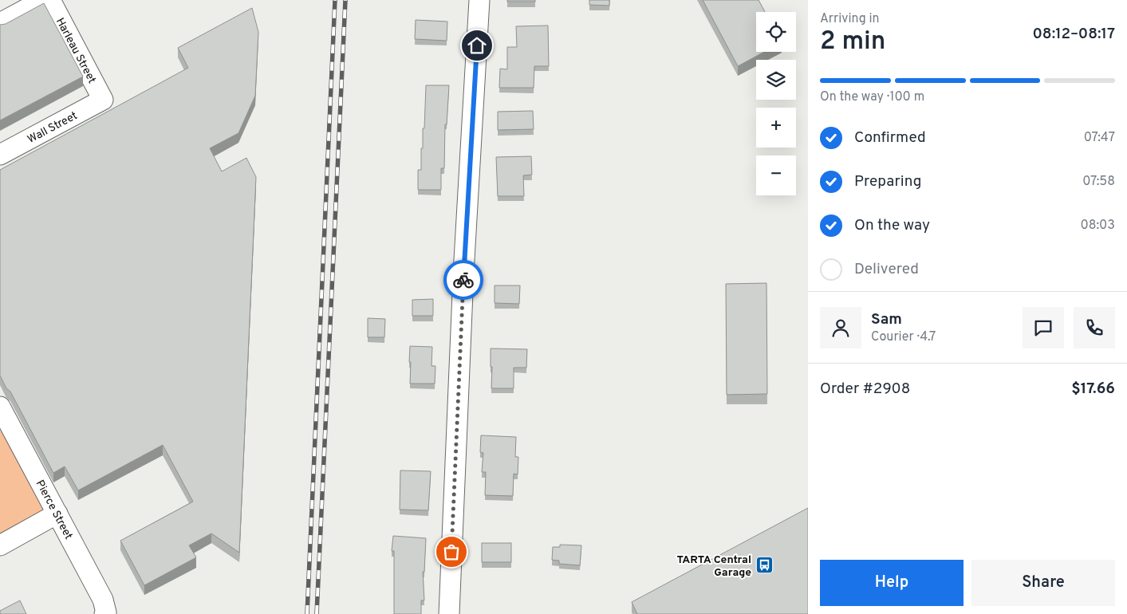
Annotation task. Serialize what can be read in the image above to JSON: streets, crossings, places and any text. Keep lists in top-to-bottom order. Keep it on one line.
{"streets":{"street":["Harleau Street","Wall Street","Pierce Street"]},"crossings":[["Harleau Street","Wall Street"]],"places":{"bus stop":["TARTA Central Garage"]},"page":{"heading":["2 min","Arriving in","08:12–08:17"],"panel":["Sam","Courier · 4.7","Order #2908","$17.66"],"map_buttons":["+","−"],"bar":"On the way · 100 m","list":[["Confirmed","07:47"],["Preparing","07:58"],["On the way","08:03"],"Delivered"],"buttons":["Help","Share"]}}
